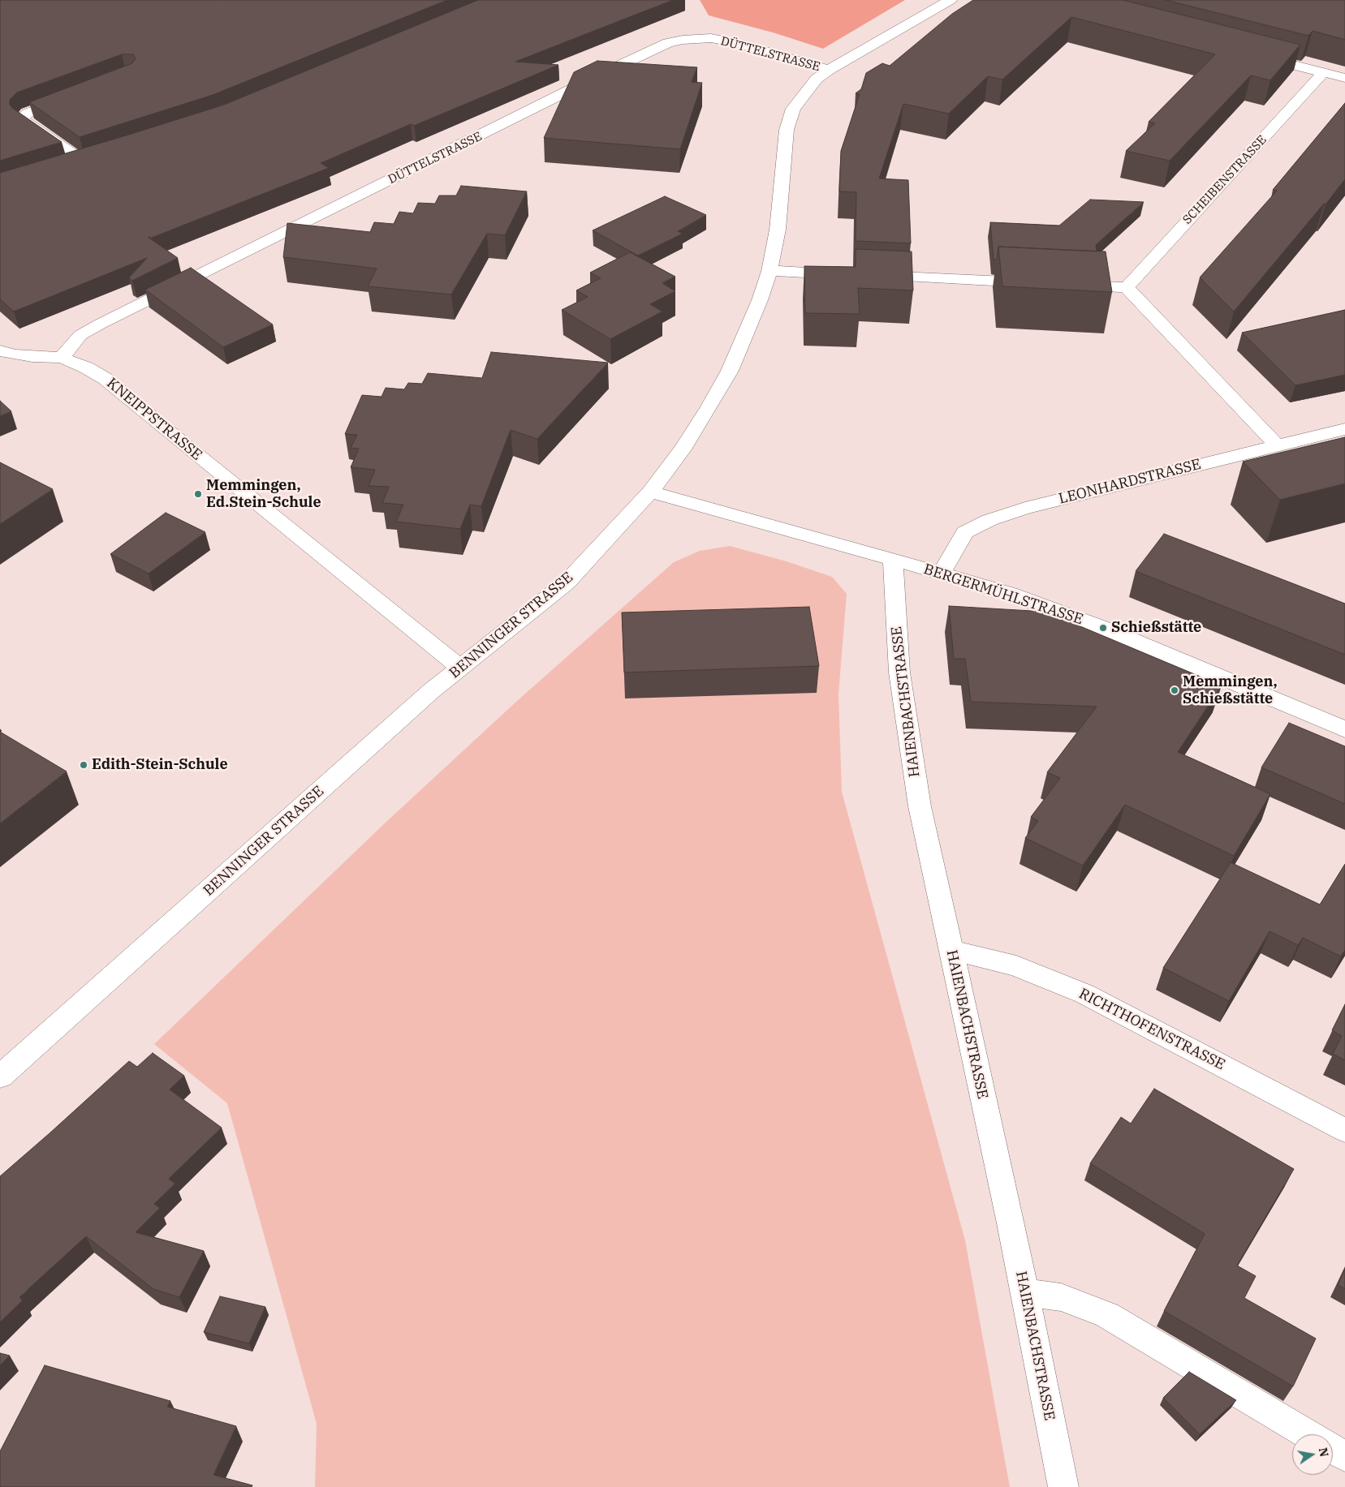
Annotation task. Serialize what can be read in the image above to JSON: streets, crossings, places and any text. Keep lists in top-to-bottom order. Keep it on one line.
{"streets":{"street":["DÜTTELSTRASSE","SCHEIBENSTRASSE","KNEIPPSTRASSE","LEONHARDSTRASSE","BERGERMÜHLSTRASSE","BENNINGER STRASSE","HAIENBACHSTRASSE","RICHTHOFENSTRASSE"]},"crossings":[["DÜTTELSTRASSE","KNEIPPSTRASSE"],["DÜTTELSTRASSE","BENNINGER STRASSE"],["KNEIPPSTRASSE","BENNINGER STRASSE"],["LEONHARDSTRASSE","BERGERMÜHLSTRASSE"],["BERGERMÜHLSTRASSE","BENNINGER STRASSE"],["BERGERMÜHLSTRASSE","HAIENBACHSTRASSE"],["HAIENBACHSTRASSE","RICHTHOFENSTRASSE"]],"places":["Memmingen, Ed.Stein-Schule","Schießstätte","Memmingen, Schießstätte","Edith-Stein-Schule"],"north":"right"}
